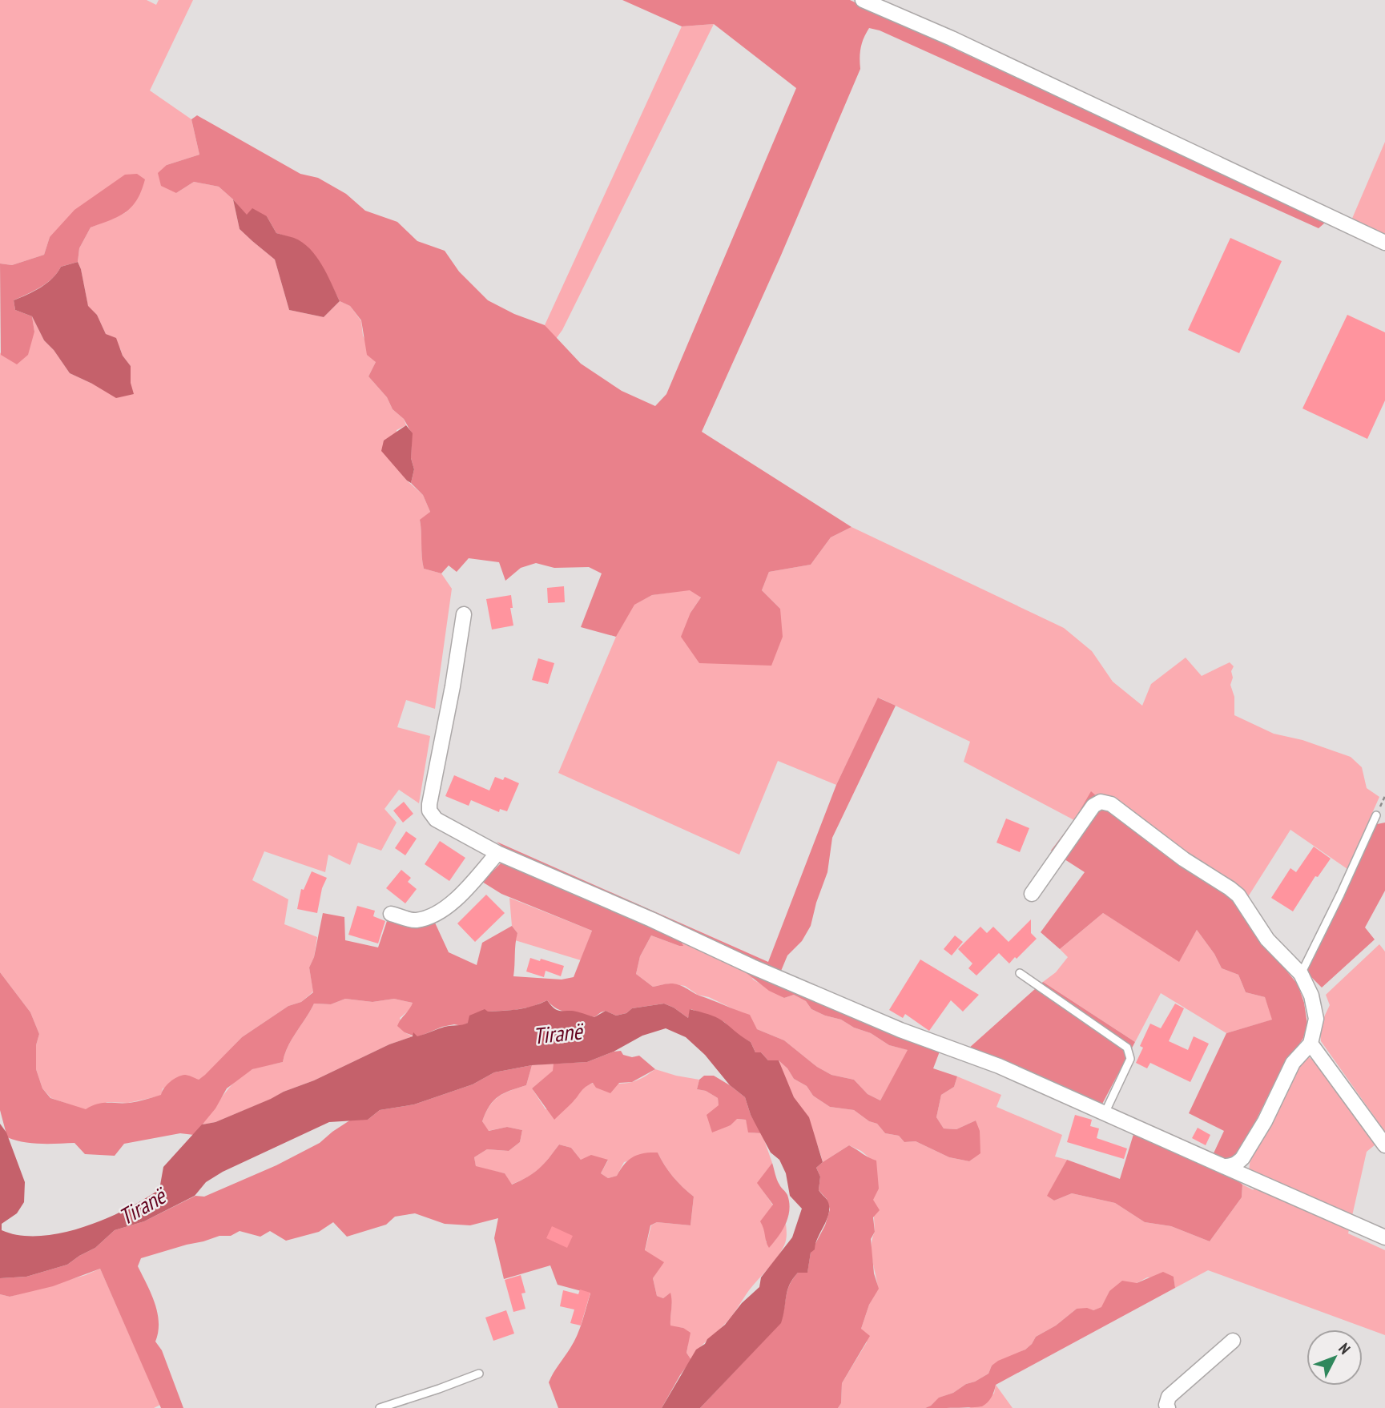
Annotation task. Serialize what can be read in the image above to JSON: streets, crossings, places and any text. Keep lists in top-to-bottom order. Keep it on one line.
{"water":["Tiranë"],"north":"top right"}
